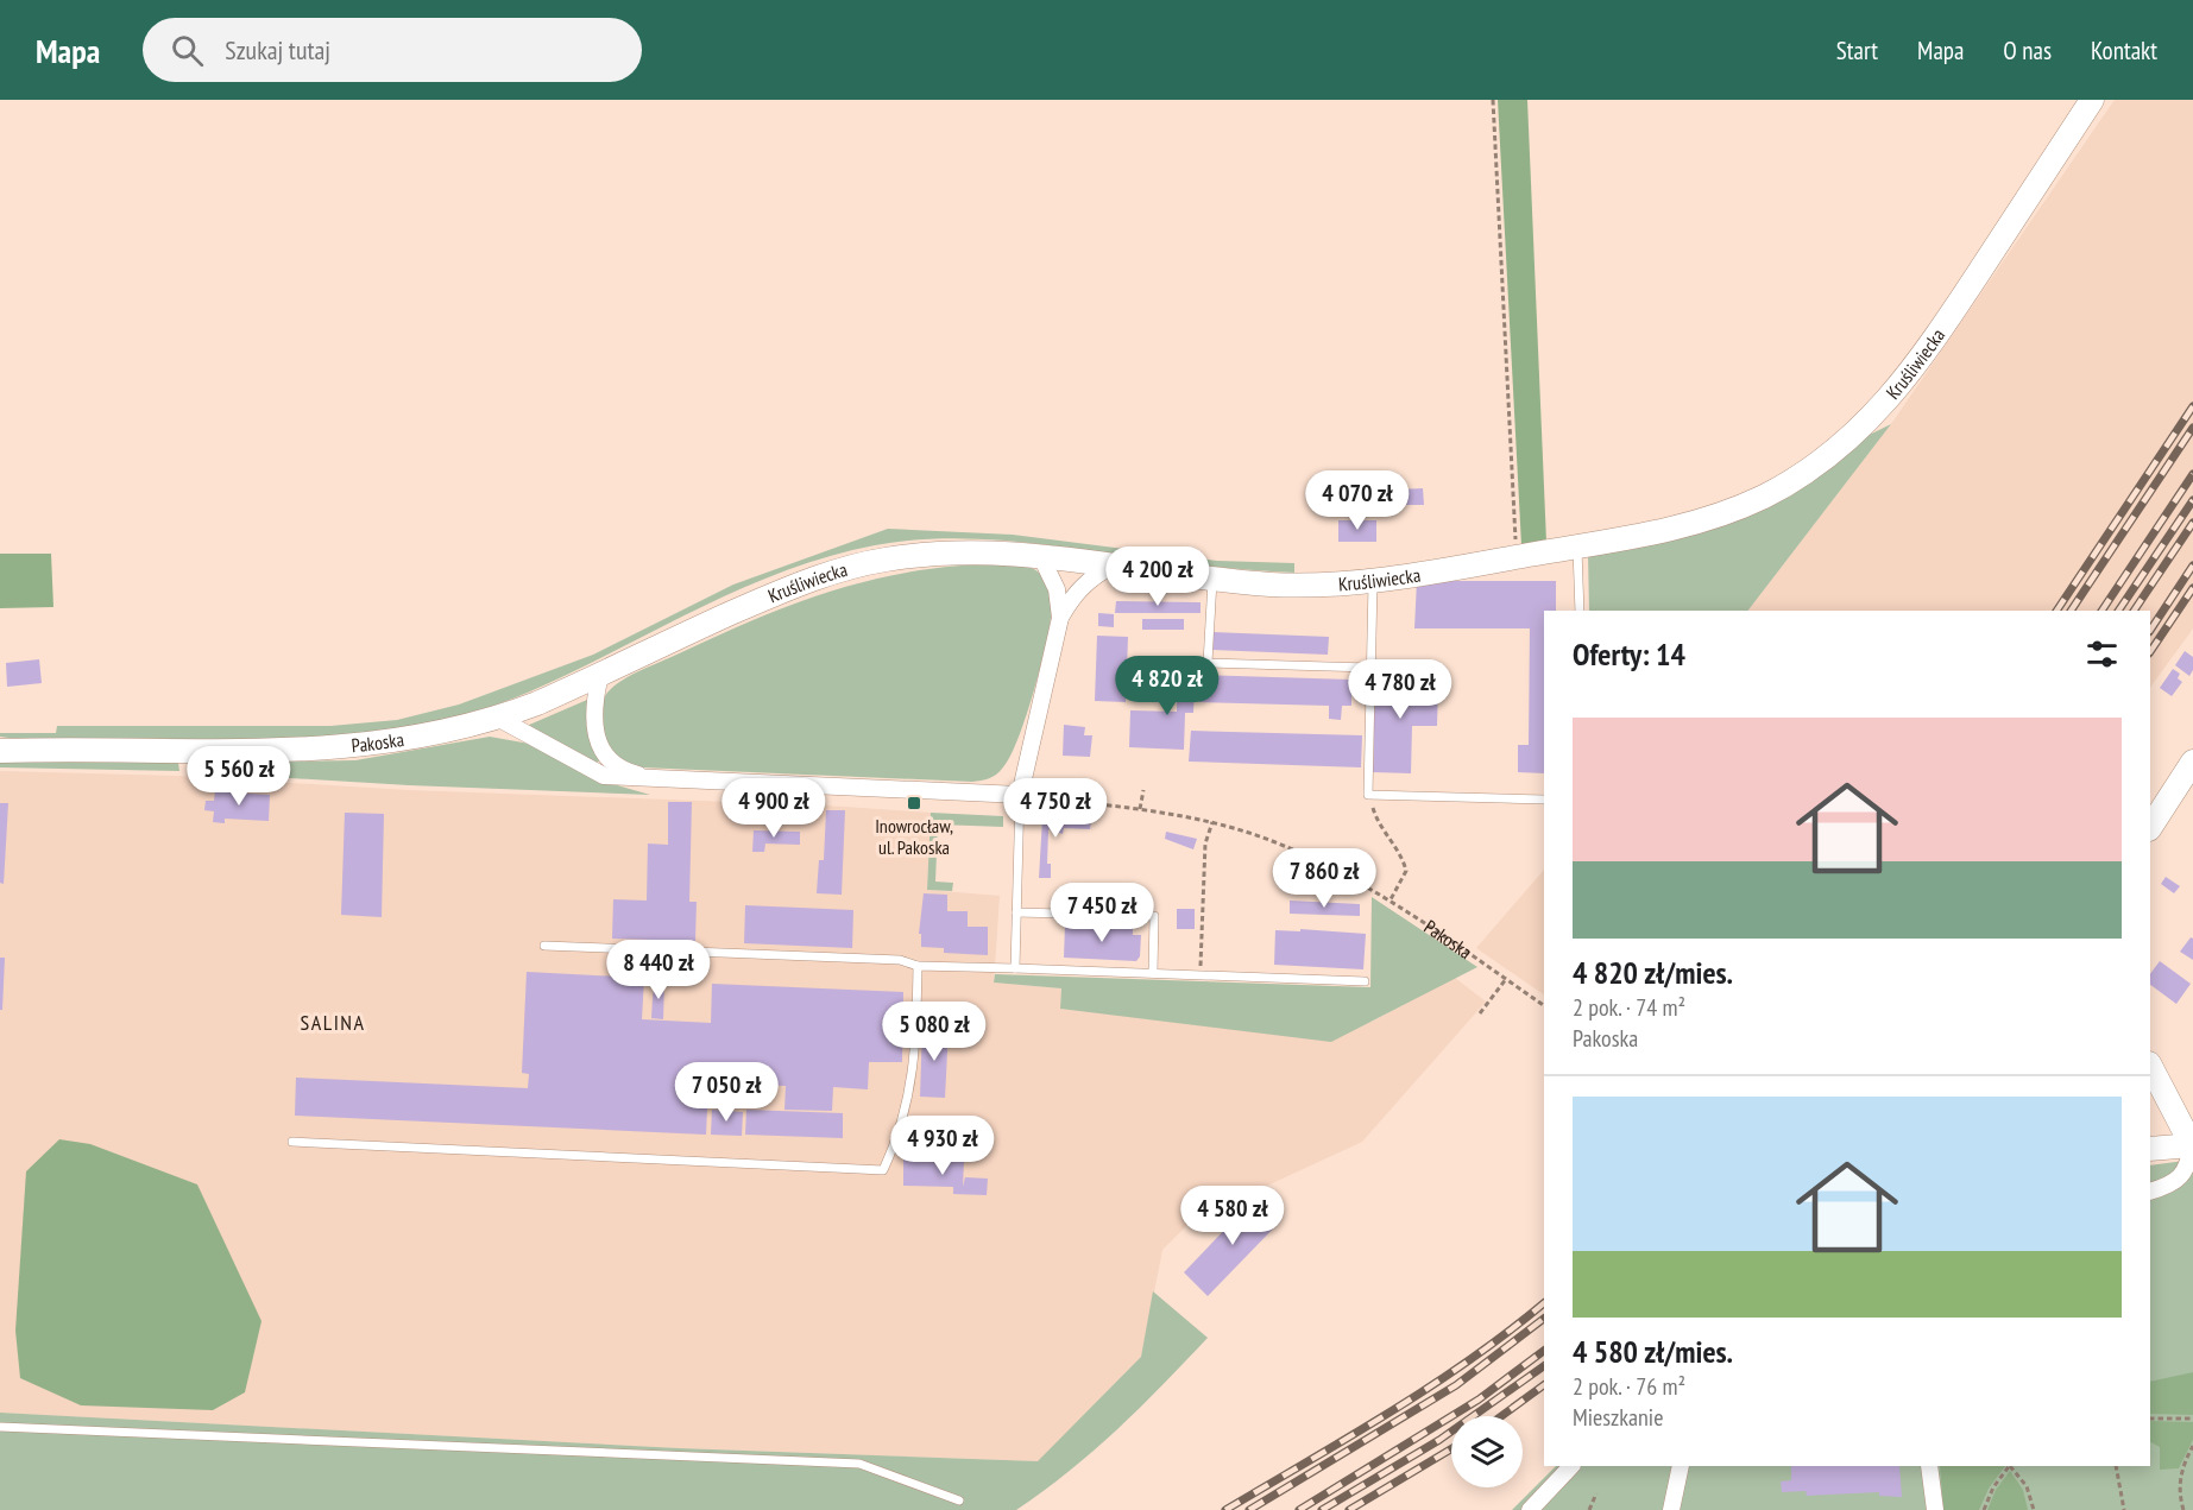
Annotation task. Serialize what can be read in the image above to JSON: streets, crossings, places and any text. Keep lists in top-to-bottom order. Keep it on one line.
{"streets":{"main road":["Kruśliwiecka","Pakoska"]},"crossings":[["Kruśliwiecka","Pakoska"]],"districts":["SALINA"],"places":{"transit":["Inowrocław, ul. Pakoska"]},"page":{"header":"Mapa","search":"Szukaj tutaj","nav":["Start","Mapa","O nas","Kontakt"],"price":["4 070 zł","4 200 zł","4 820 zł","4 780 zł","5 560 zł","4 900 zł","4 750 zł","7 860 zł","7 450 zł","8 440 zł","5 080 zł","7 050 zł","4 930 zł","4 580 zł"],"heading":"Oferty: 14","list":[{"name":"4 820 zł/mies.","note":"2 pok. · 74 m² · Pakoska"},{"name":"4 580 zł/mies.","note":"2 pok. · 76 m² · Mieszkanie"}]}}
